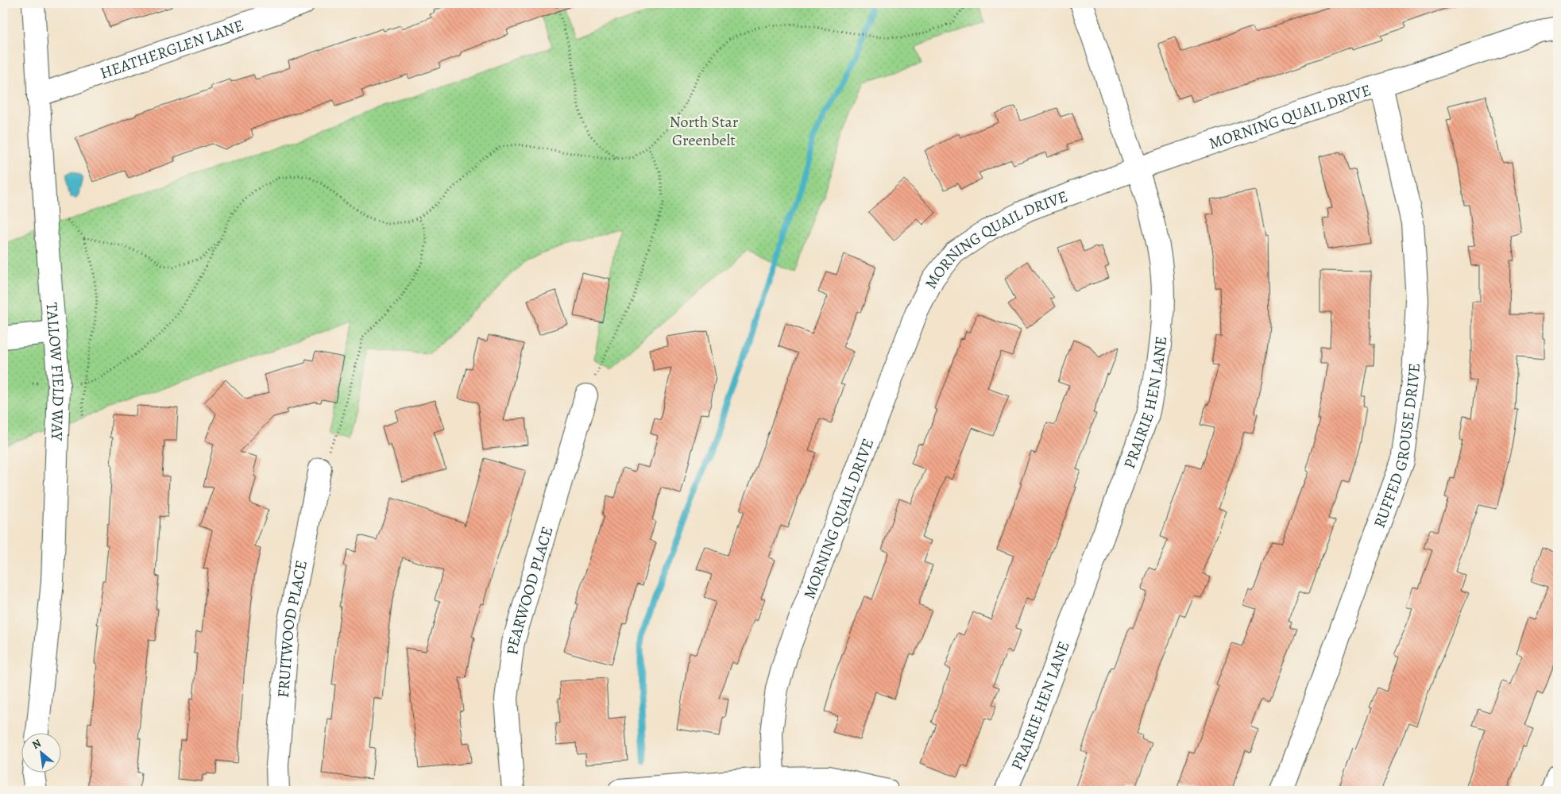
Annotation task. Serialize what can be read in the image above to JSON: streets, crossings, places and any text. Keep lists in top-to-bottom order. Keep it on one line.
{"streets":{"street":["HEATHERGLEN LANE","MORNING QUAIL DRIVE","TALLOW FIELD WAY","PRAIRIE HEN LANE","RUFFED GROUSE DRIVE","PEARWOOD PLACE","FRUITWOOD PLACE"]},"crossings":[["HEATHERGLEN LANE","TALLOW FIELD WAY"],["MORNING QUAIL DRIVE","PRAIRIE HEN LANE"],["MORNING QUAIL DRIVE","RUFFED GROUSE DRIVE"]],"parks":["North Star Greenbelt"],"north":"top left"}
